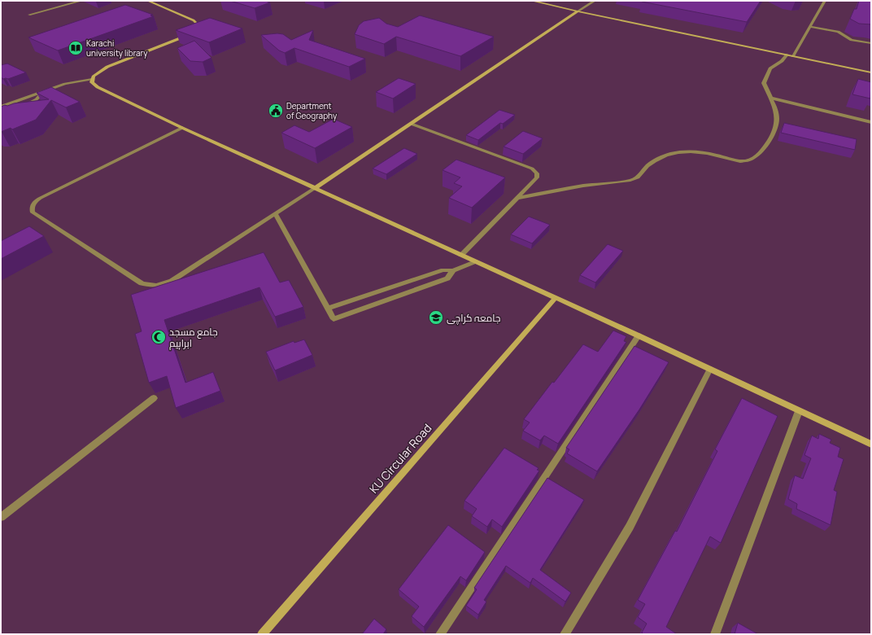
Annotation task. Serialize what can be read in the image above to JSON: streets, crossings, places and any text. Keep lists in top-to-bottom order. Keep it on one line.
{"streets":{"street":["KU Circular Road"]},"places":{"library":["Karachi university library"],"public building":["Department of Geography"],"school or university":["جامعہ کراچی"],"mosque":["جامع مسجد ابراہیم"]}}
